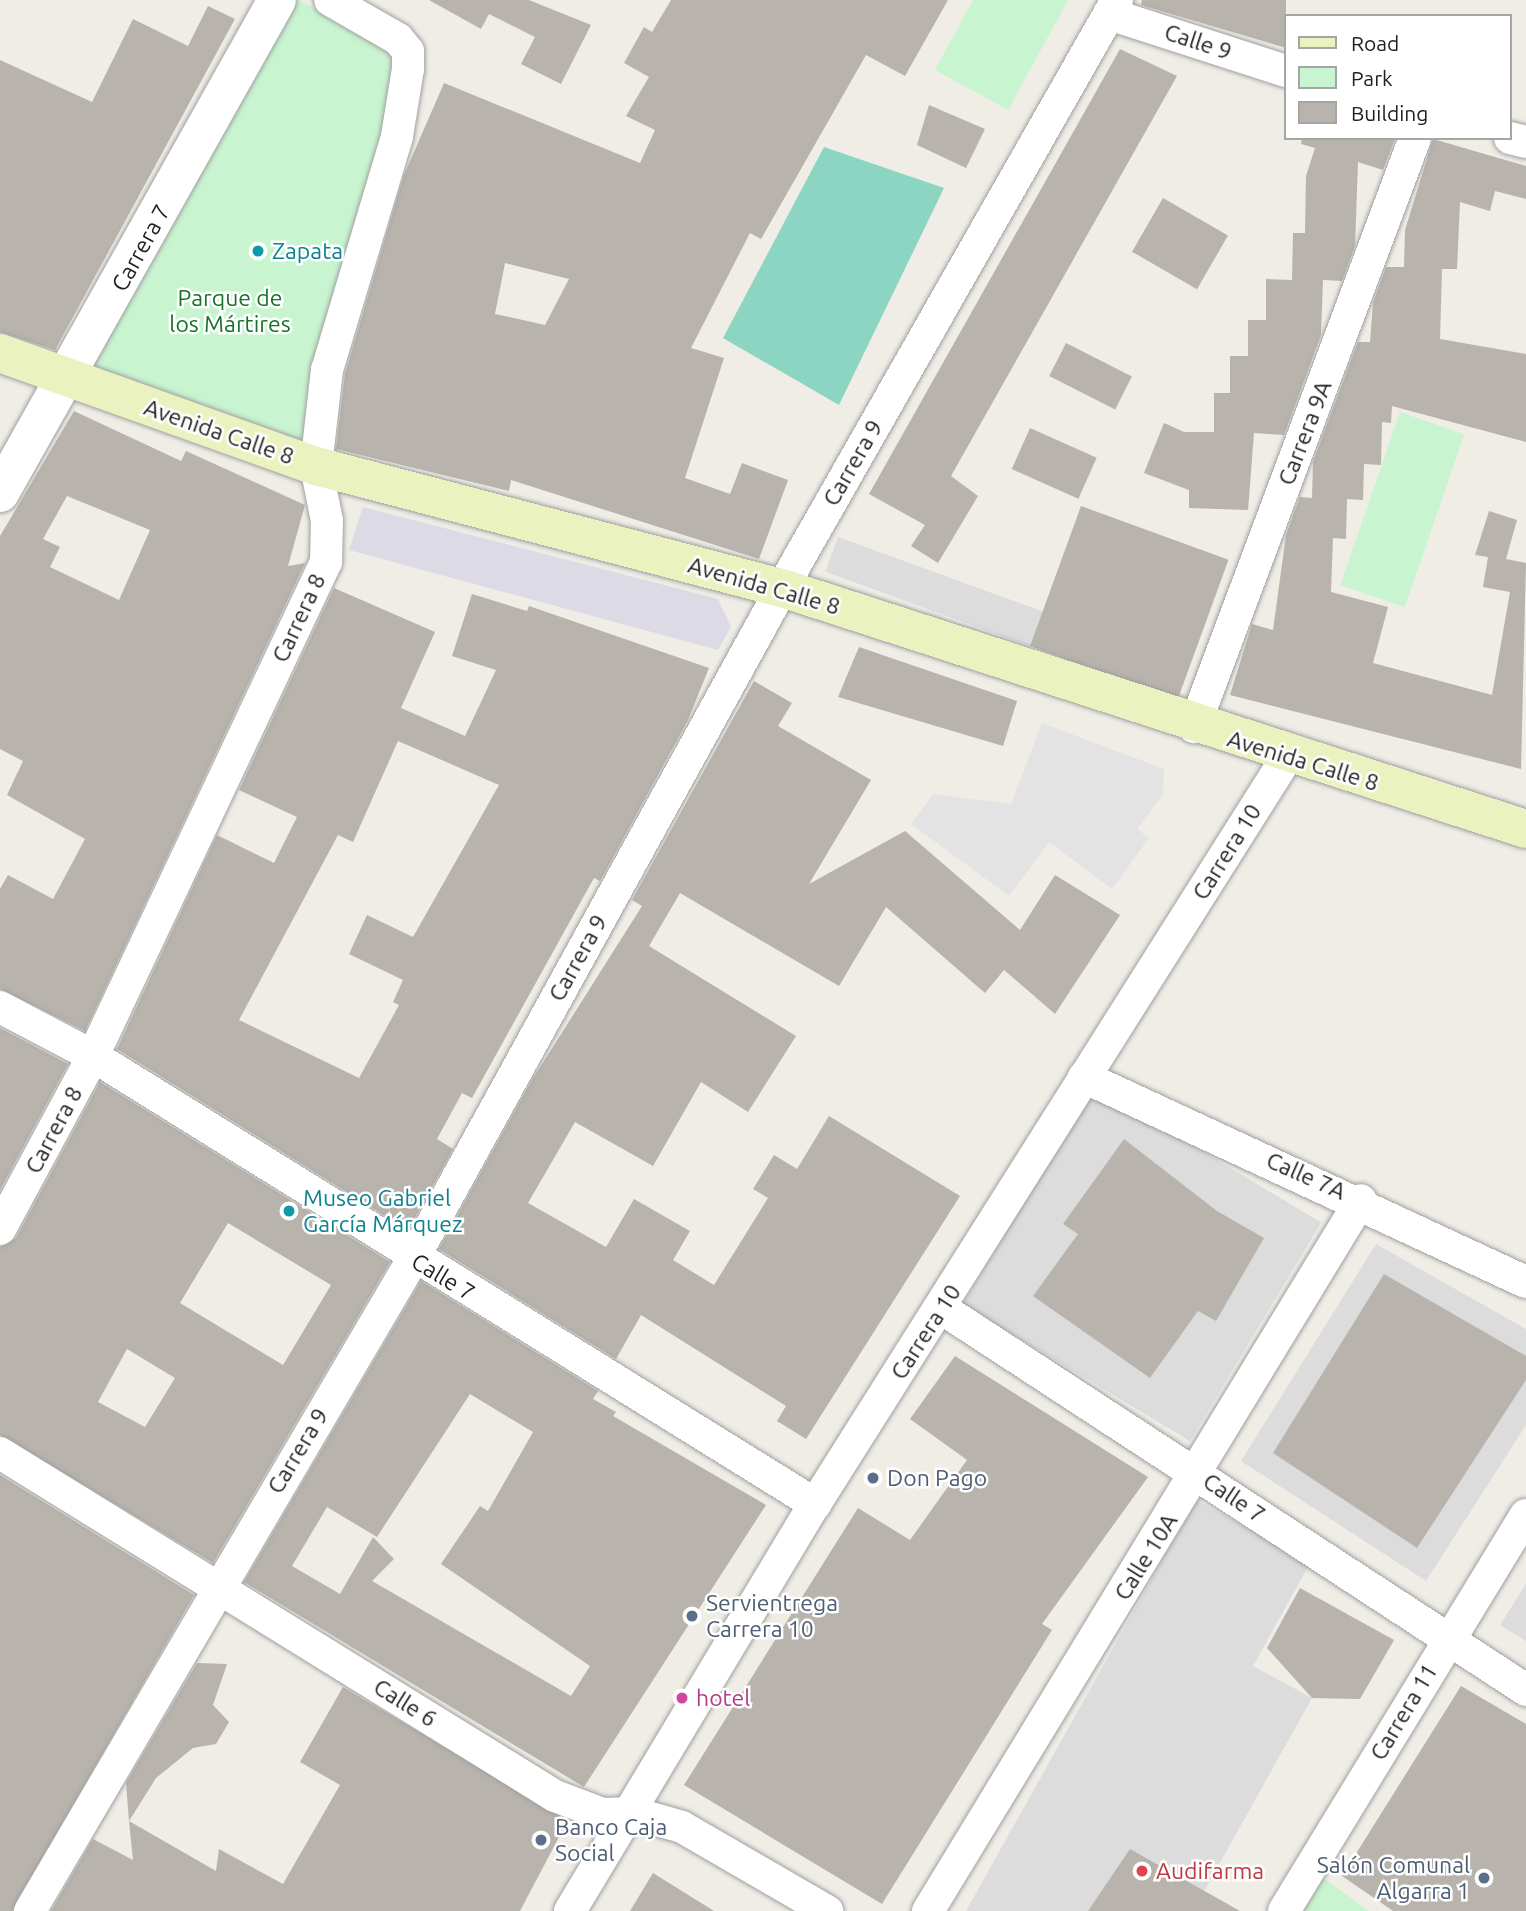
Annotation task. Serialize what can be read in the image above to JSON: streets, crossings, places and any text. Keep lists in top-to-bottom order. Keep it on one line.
{"streets":{"main road":["Avenida Calle 8"],"street":["Calle 9","Carrera 7","Carrera 9A","Carrera 9","Carrera 8","Carrera 10","Calle 7A","Calle 7","Calle 10A","Calle 6","Carrera 11"]},"crossings":[["Calle 9","Carrera 9"],["Carrera 7","Avenida Calle 8"],["Avenida Calle 8","Carrera 9A"],["Avenida Calle 8","Carrera 9"],["Avenida Calle 8","Carrera 8"],["Avenida Calle 8","Carrera 10"],["Carrera 9","Calle 7"],["Carrera 9","Calle 6"],["Carrera 8","Calle 7"],["Carrera 10","Calle 7A"],["Carrera 10","Calle 7"],["Carrera 10","Calle 6"],["Calle 7A","Calle 10A"],["Calle 7","Calle 10A"],["Calle 7","Carrera 11"]],"parks":["Parque de los Mártires"],"places":["Zapata","Museo Gabriel García Márquez","Don Pago","Servientrega Carrera 10","hotel","Banco Caja Social","Audifarma","Salón Comunal Algarra 1"],"legend":["Road","Park","Building"]}
